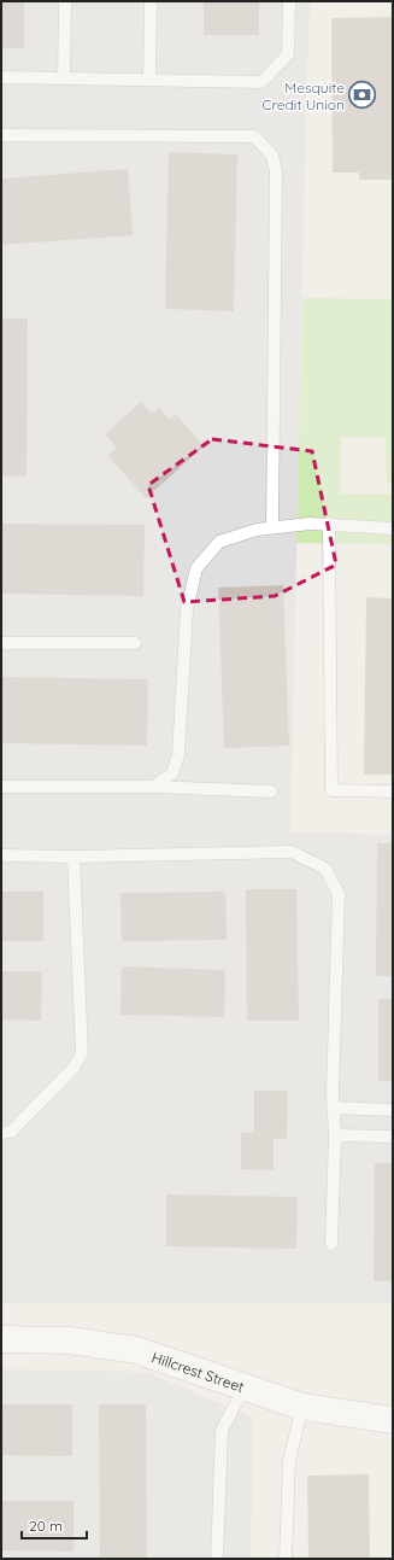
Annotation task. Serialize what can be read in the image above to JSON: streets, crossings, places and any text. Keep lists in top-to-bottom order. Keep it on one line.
{"streets":{"street":["Hillcrest Street"]},"places":{"bank":["Mesquite Credit Union"]},"scale_bar":"20 m"}
